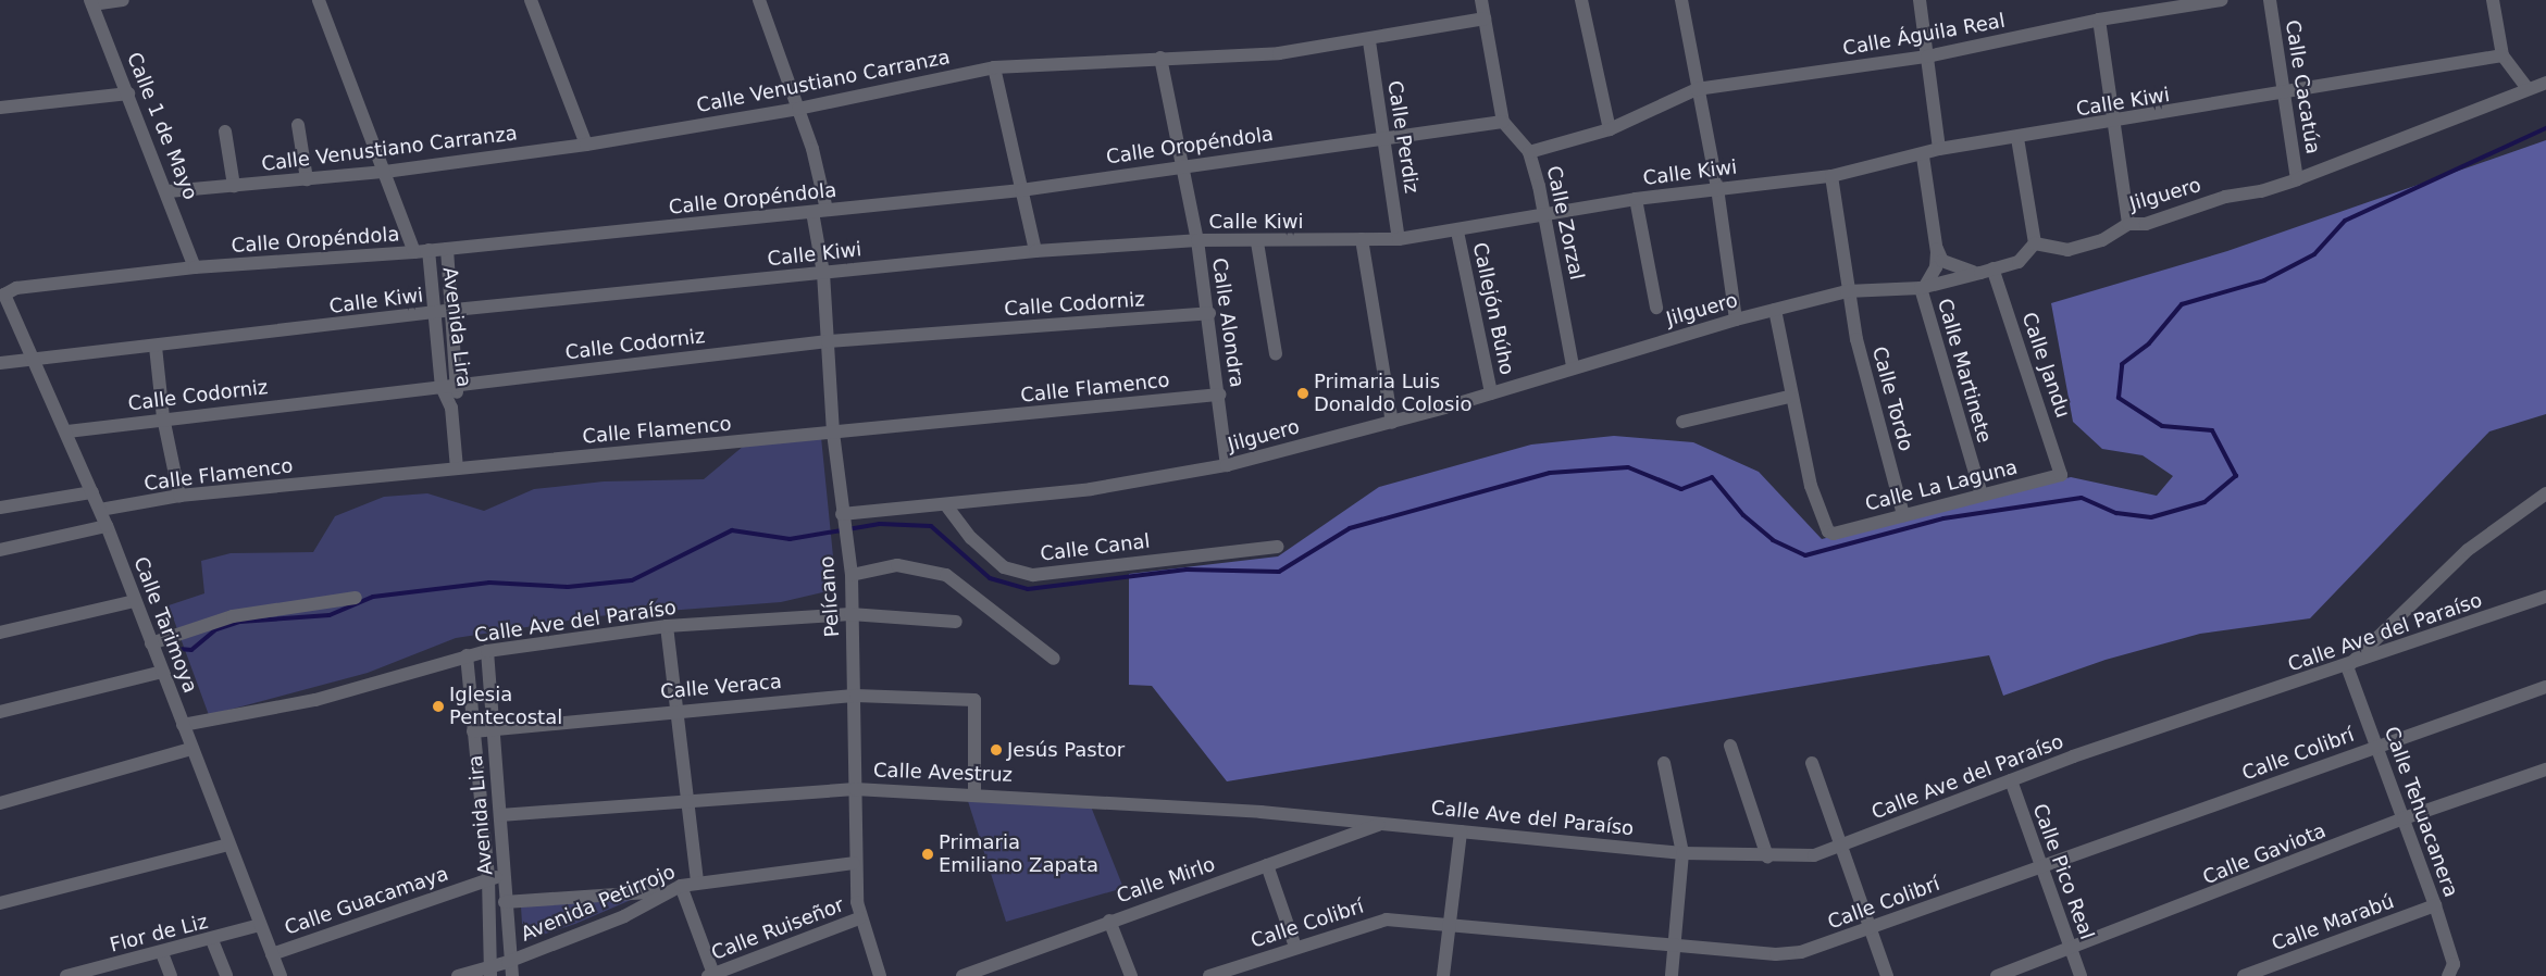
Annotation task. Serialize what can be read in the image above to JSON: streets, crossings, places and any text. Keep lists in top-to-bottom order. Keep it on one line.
{"streets":{"street":["Calle Águila Real","Calle Venustiano Carranza","Calle Cacatúa","Calle Kiwi","Calle 1 de Mayo","Calle Perdiz","Calle Oropéndola","Jilguero","Calle Zorzal","Calle Codorniz","Callejón Búho","Calle Alondra","Avenida Lira","Calle Jandu","Calle Martinete","Calle Flamenco","Calle Tordo","Calle La Laguna","Calle Canal","Pelícano","Calle Ave del Paraíso","Calle Tarimoya","Calle Veraca","Calle Colibrí","Calle Avestruz","Calle Tehuacanera","Calle Gaviota","Calle Pico Real","Calle Mirlo","Calle Guacamaya","Avenida Petirrojo","Calle Marabú","Calle Ruiseñor","Flor de Liz"]},"crossings":[["Calle Águila Real","Calle Zorzal"],["Calle Venustiano Carranza","Calle 1 de Mayo"],["Calle Venustiano Carranza","Calle Perdiz"],["Calle Venustiano Carranza","Calle Alondra"],["Calle Venustiano Carranza","Avenida Lira"],["Calle Venustiano Carranza","Pelícano"],["Calle Cacatúa","Calle Kiwi"],["Calle Cacatúa","Jilguero"],["Calle Kiwi","Calle Perdiz"],["Calle Kiwi","Calle Zorzal"],["Calle Kiwi","Callejón Búho"],["Calle Kiwi","Calle Alondra"],["Calle Kiwi","Avenida Lira"],["Calle Kiwi","Calle Martinete"],["Calle Kiwi","Calle Tordo"],["Calle Kiwi","Pelícano"],["Calle Kiwi","Calle Tarimoya"],["Calle 1 de Mayo","Calle Oropéndola"],["Calle Perdiz","Calle Oropéndola"],["Calle Oropéndola","Calle Zorzal"],["Calle Oropéndola","Calle Alondra"],["Calle Oropéndola","Avenida Lira"],["Calle Oropéndola","Pelícano"],["Calle Oropéndola","Calle Tarimoya"],["Jilguero","Calle Zorzal"],["Jilguero","Callejón Búho"],["Jilguero","Calle Alondra"],["Jilguero","Calle Jandu"],["Jilguero","Calle Martinete"],["Jilguero","Calle Tordo"],["Jilguero","Calle Canal"],["Jilguero","Pelícano"],["Calle Codorniz","Calle Alondra"],["Calle Codorniz","Avenida Lira"],["Calle Codorniz","Pelícano"],["Calle Codorniz","Calle Tarimoya"],["Calle Alondra","Calle Flamenco"],["Avenida Lira","Calle Flamenco"],["Avenida Lira","Calle Ave del Paraíso"],["Avenida Lira","Calle Veraca"],["Avenida Lira","Calle Avestruz"],["Avenida Lira","Calle Guacamaya"],["Avenida Lira","Avenida Petirrojo"],["Calle Jandu","Calle La Laguna"],["Calle Martinete","Calle La Laguna"],["Calle Flamenco","Pelícano"],["Calle Flamenco","Calle Tarimoya"],["Calle Tordo","Calle La Laguna"],["Pelícano","Calle Ave del Paraíso"],["Pelícano","Calle Veraca"],["Pelícano","Calle Avestruz"],["Pelícano","Avenida Petirrojo"],["Pelícano","Calle Ruiseñor"],["Calle Ave del Paraíso","Calle Tarimoya"],["Calle Ave del Paraíso","Calle Avestruz"],["Calle Ave del Paraíso","Calle Tehuacanera"],["Calle Ave del Paraíso","Calle Pico Real"],["Calle Ave del Paraíso","Calle Mirlo"],["Calle Tarimoya","Calle Guacamaya"],["Calle Tarimoya","Flor de Liz"],["Calle Veraca","Calle Avestruz"],["Calle Colibrí","Calle Tehuacanera"],["Calle Colibrí","Calle Pico Real"],["Calle Avestruz","Calle Mirlo"],["Calle Tehuacanera","Calle Gaviota"],["Calle Tehuacanera","Calle Marabú"],["Calle Gaviota","Calle Pico Real"]],"places":["Primaria Luis Donaldo Colosio","Iglesia Pentecostal","Jesús Pastor","Primaria Emiliano Zapata"]}
